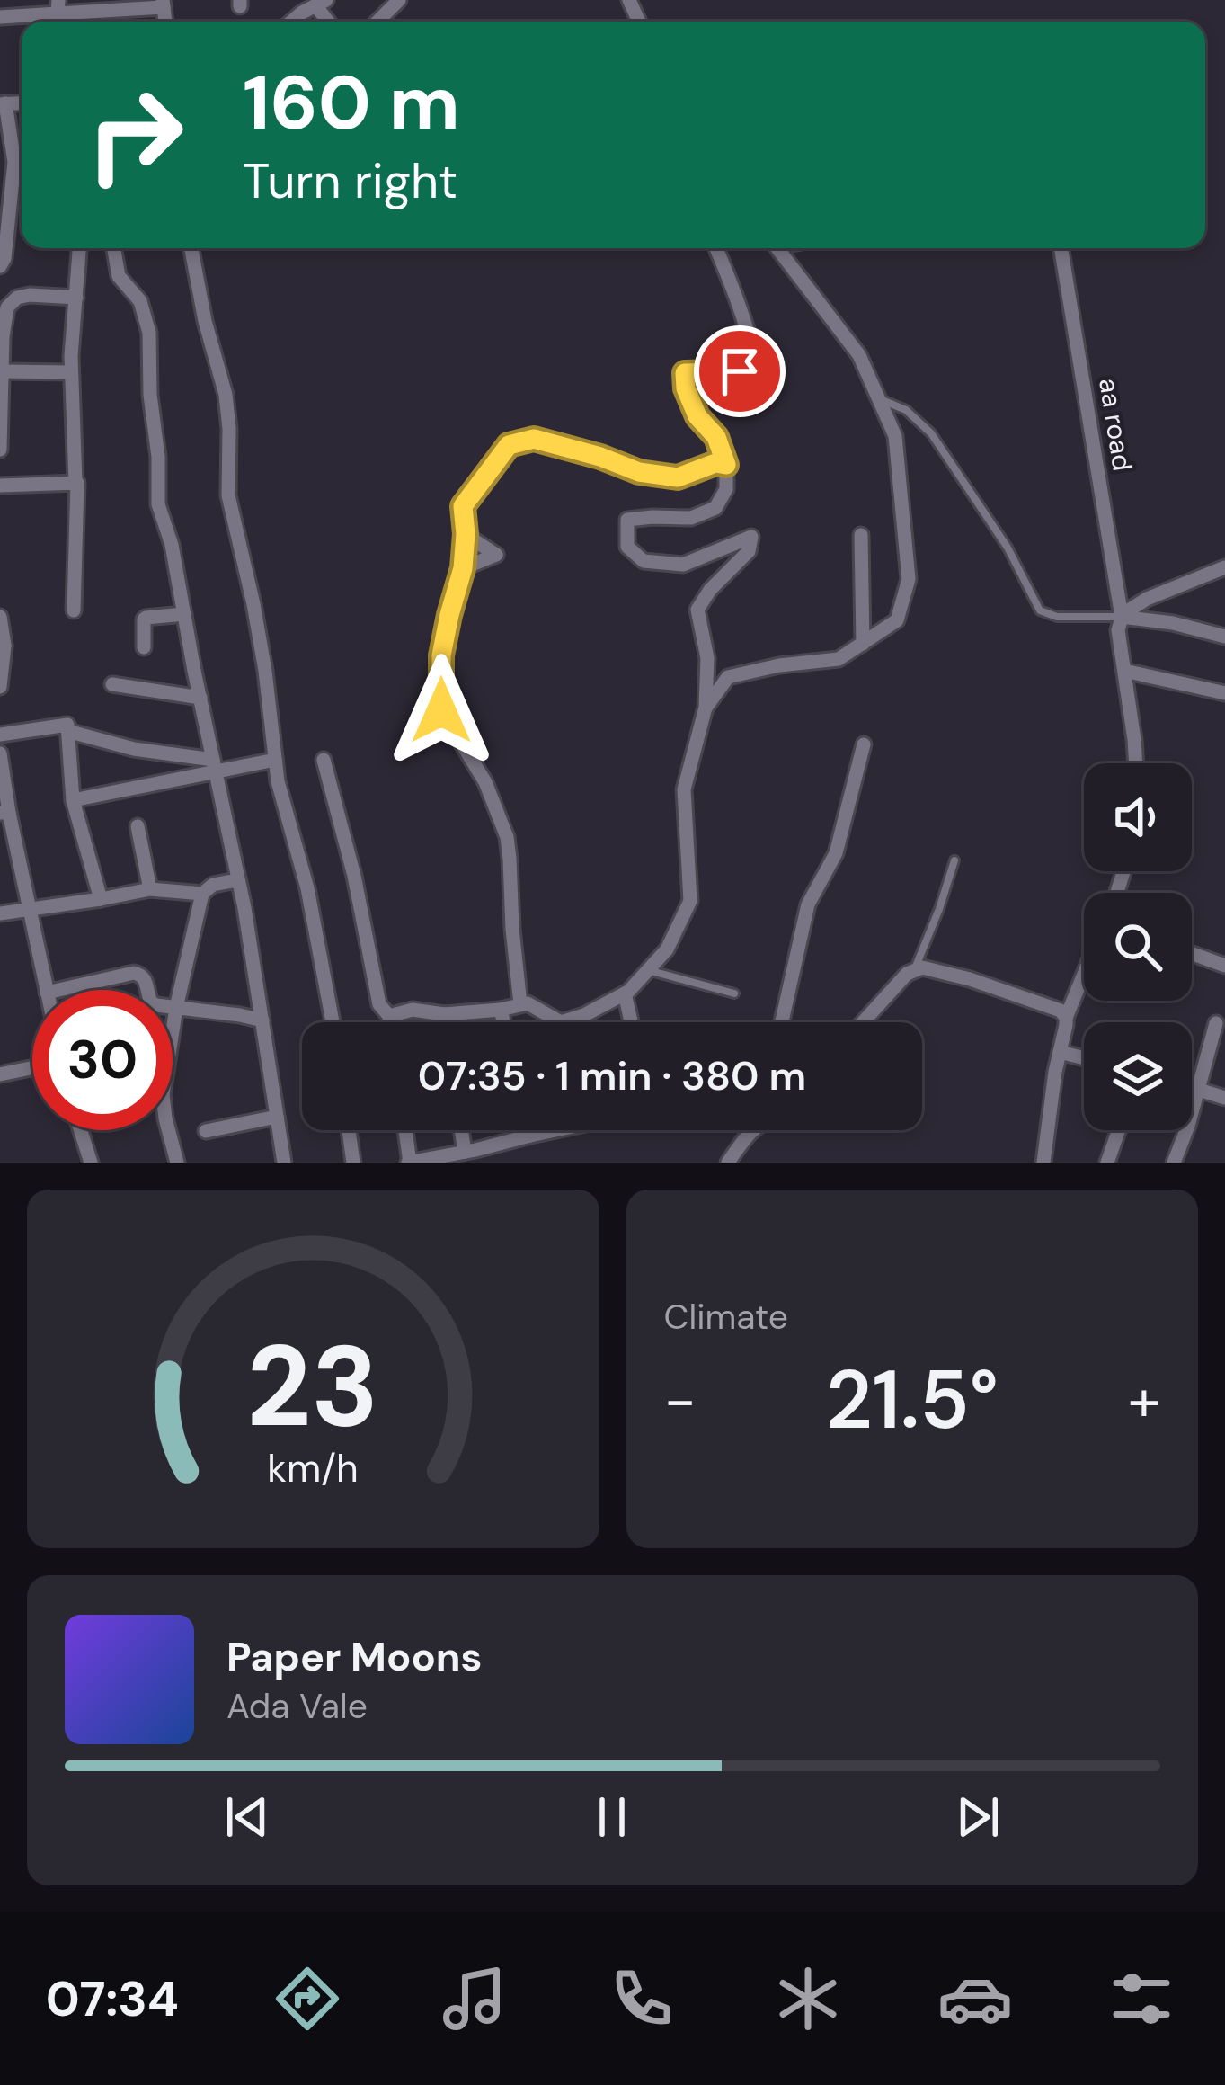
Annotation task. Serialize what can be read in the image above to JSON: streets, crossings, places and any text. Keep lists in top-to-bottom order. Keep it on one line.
{"streets":{"street":["aa road"]},"page":{"turn":["160 m","Turn right"],"limit":"30","trip":"07:35 · 1 min · 380 m","tile":"Climate","heat":["−","21.5°","+"],"song":["Paper Moons","Ada Vale"],"tabs":"07:34","gauge":["23","km/h"]}}
